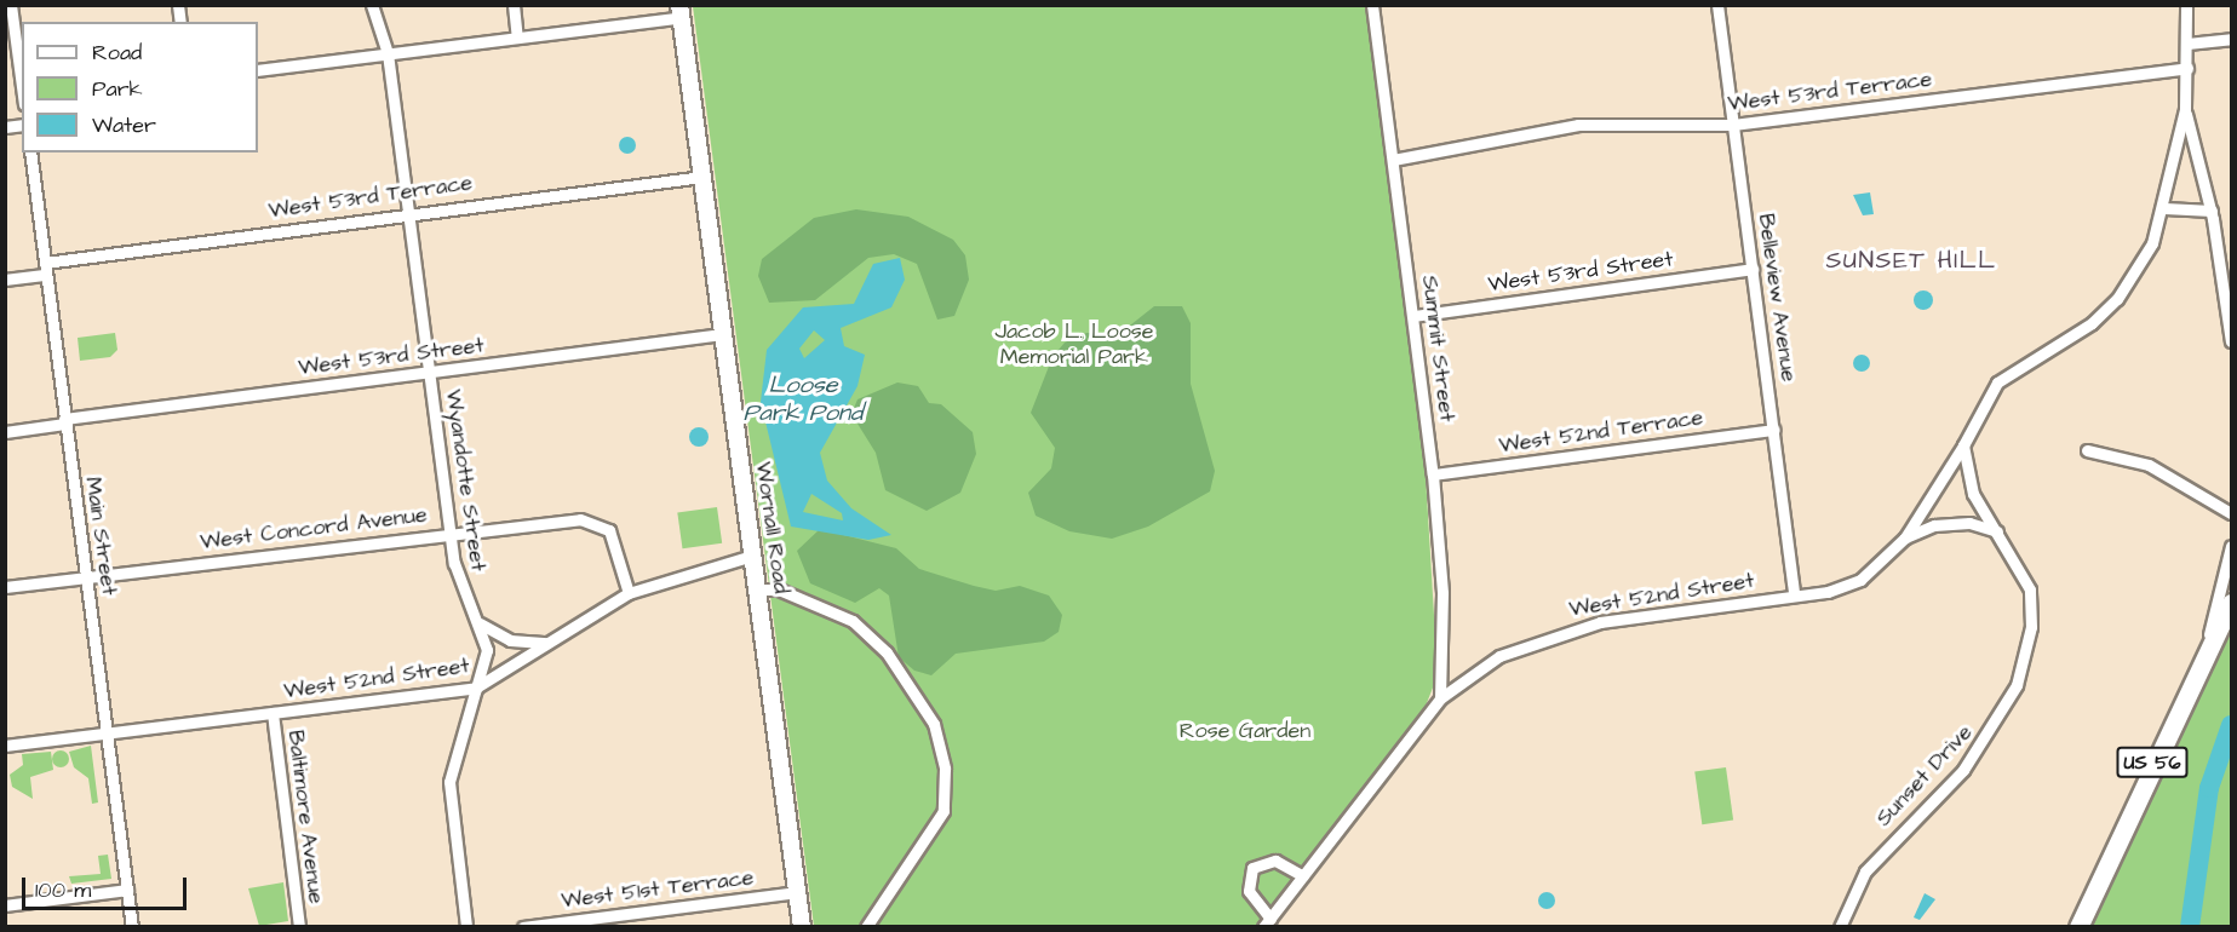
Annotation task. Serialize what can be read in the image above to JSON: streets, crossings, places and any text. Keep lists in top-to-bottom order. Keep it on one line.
{"streets":{"highway":["US 56"],"main road":["Wornall Road"],"street":["West 53rd Terrace","West 53rd Street","Belleview Avenue","Summit Street","West 52nd Terrace","Wyandotte Street","West Concord Avenue","Main Street","West 52nd Street","Sunset Drive","Baltimore Avenue","West 51st Terrace"]},"crossings":[["West 53rd Terrace","Belleview Avenue"],["West 53rd Terrace","Summit Street"],["West 53rd Terrace","Wyandotte Street"],["West 53rd Terrace","Wornall Road"],["West 53rd Terrace","Main Street"],["West 53rd Street","Belleview Avenue"],["West 53rd Street","Summit Street"],["West 53rd Street","Wyandotte Street"],["West 53rd Street","Wornall Road"],["West 53rd Street","Main Street"],["Belleview Avenue","West 52nd Terrace"],["Belleview Avenue","West 52nd Street"],["Summit Street","West 52nd Terrace"],["Summit Street","West 52nd Street"],["Wyandotte Street","West Concord Avenue"],["Wyandotte Street","West 52nd Street"],["Wornall Road","West 52nd Street"],["Wornall Road","West 51st Terrace"],["West Concord Avenue","Main Street"],["West Concord Avenue","West 52nd Street"],["Main Street","West 52nd Street"],["West 52nd Street","Sunset Drive"],["West 52nd Street","Baltimore Avenue"]],"districts":["SUNSET HILL"],"water":["Loose Park Pond"],"parks":["Jacob L. Loose Memorial Park","Rose Garden"],"legend":["Road","Park","Water"],"scale_bar":"100 m"}
